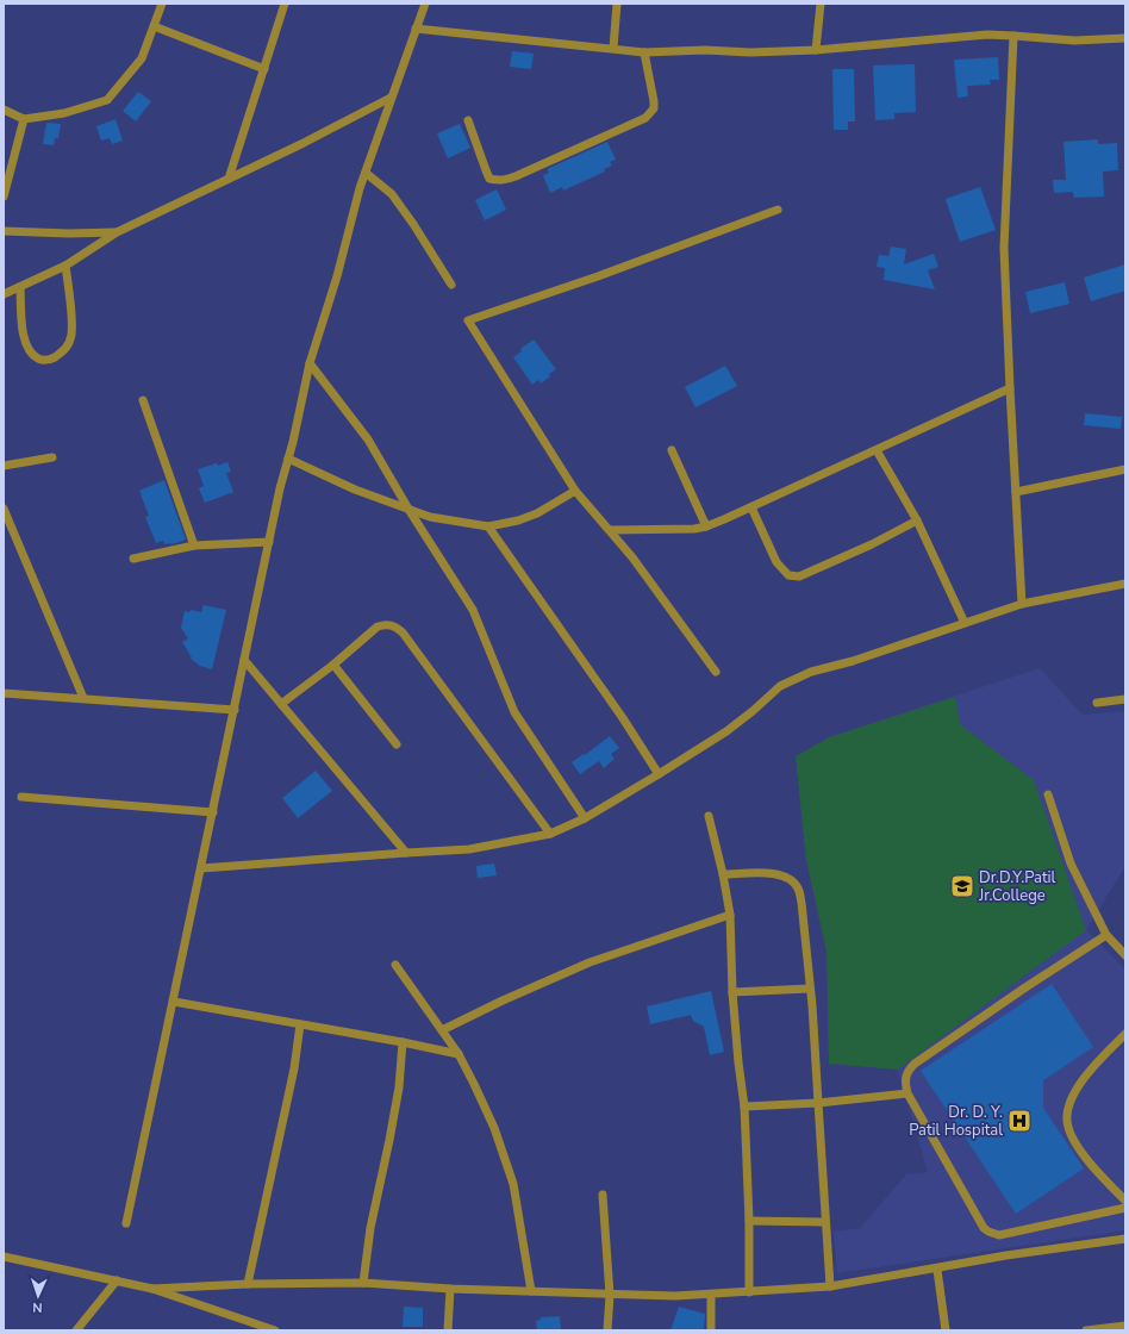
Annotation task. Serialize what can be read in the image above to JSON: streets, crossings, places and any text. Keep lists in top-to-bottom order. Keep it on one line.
{"places":{"school or university":["Dr.D.Y.Patil Jr.College"],"hospital":["Dr. D. Y. Patil Hospital"]},"north":"bottom"}
